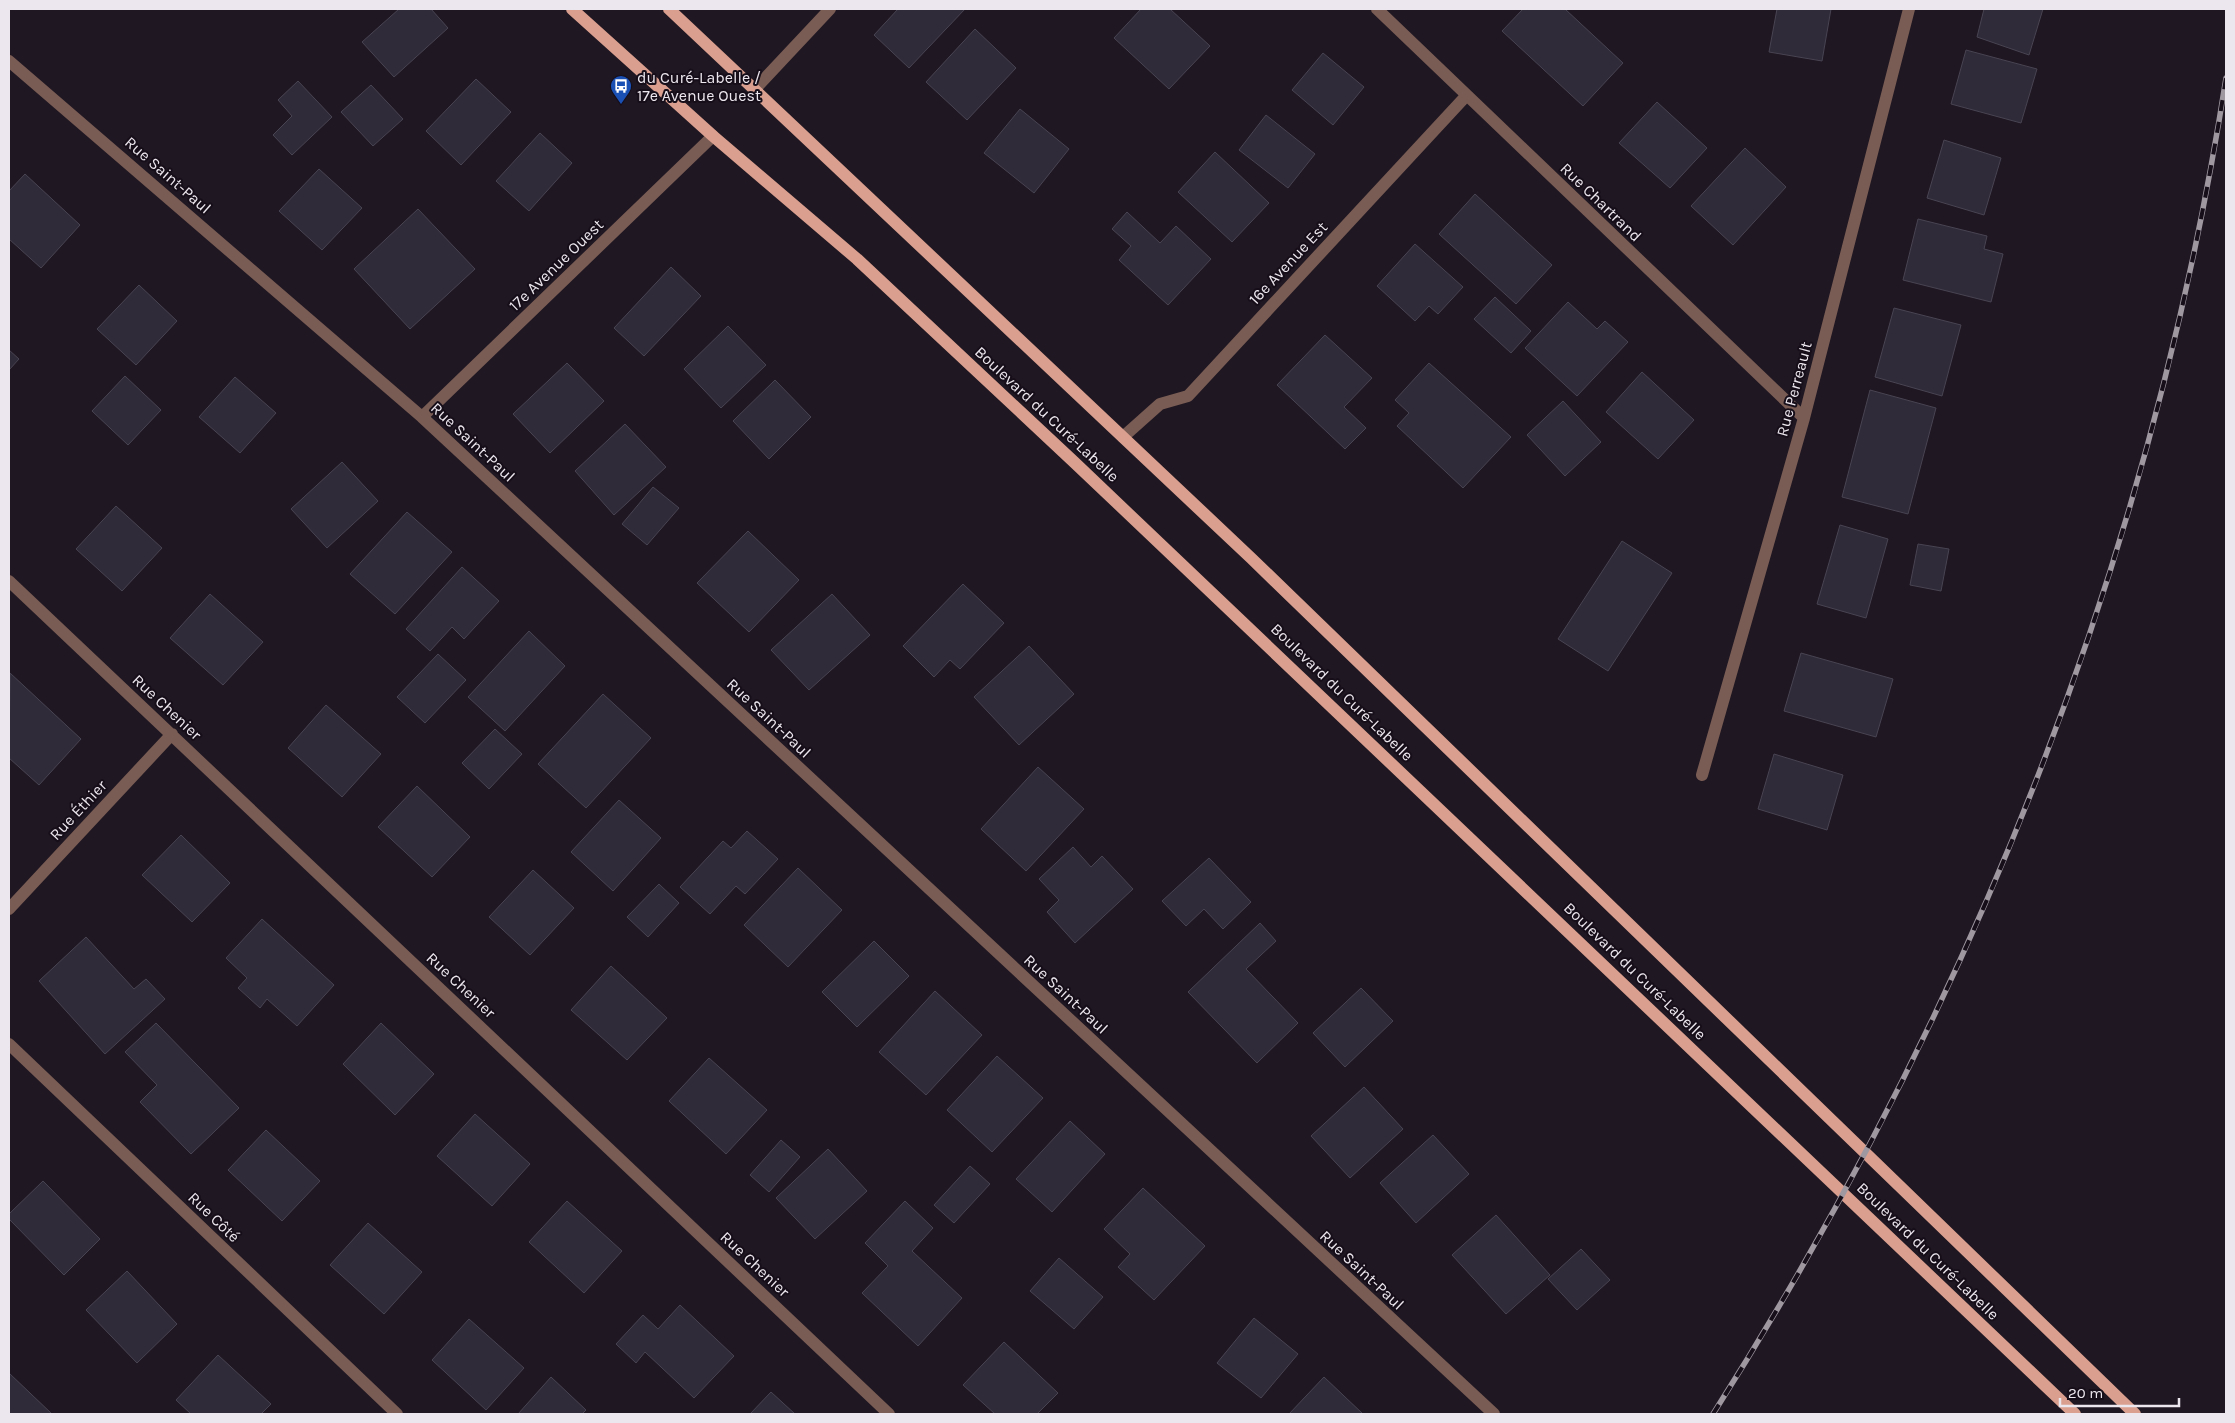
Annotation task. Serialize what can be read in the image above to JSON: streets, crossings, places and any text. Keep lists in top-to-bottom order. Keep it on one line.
{"streets":{"main road":["Boulevard du Curé-Labelle"],"street":["Rue Saint-Paul","Rue Chartrand","16e Avenue Est","17e Avenue Ouest","Rue Perreault","Rue Chenier","Rue Éthier","Rue Côté"]},"crossings":[["Rue Saint-Paul","17e Avenue Ouest"],["Rue Chartrand","16e Avenue Est"],["Rue Chartrand","Rue Perreault"],["16e Avenue Est","Boulevard du Curé-Labelle"],["17e Avenue Ouest","Boulevard du Curé-Labelle"],["Rue Chenier","Rue Éthier"]],"places":{"bus stop":["du Curé-Labelle / 17e Avenue Ouest"]},"scale_bar":"20 m"}
